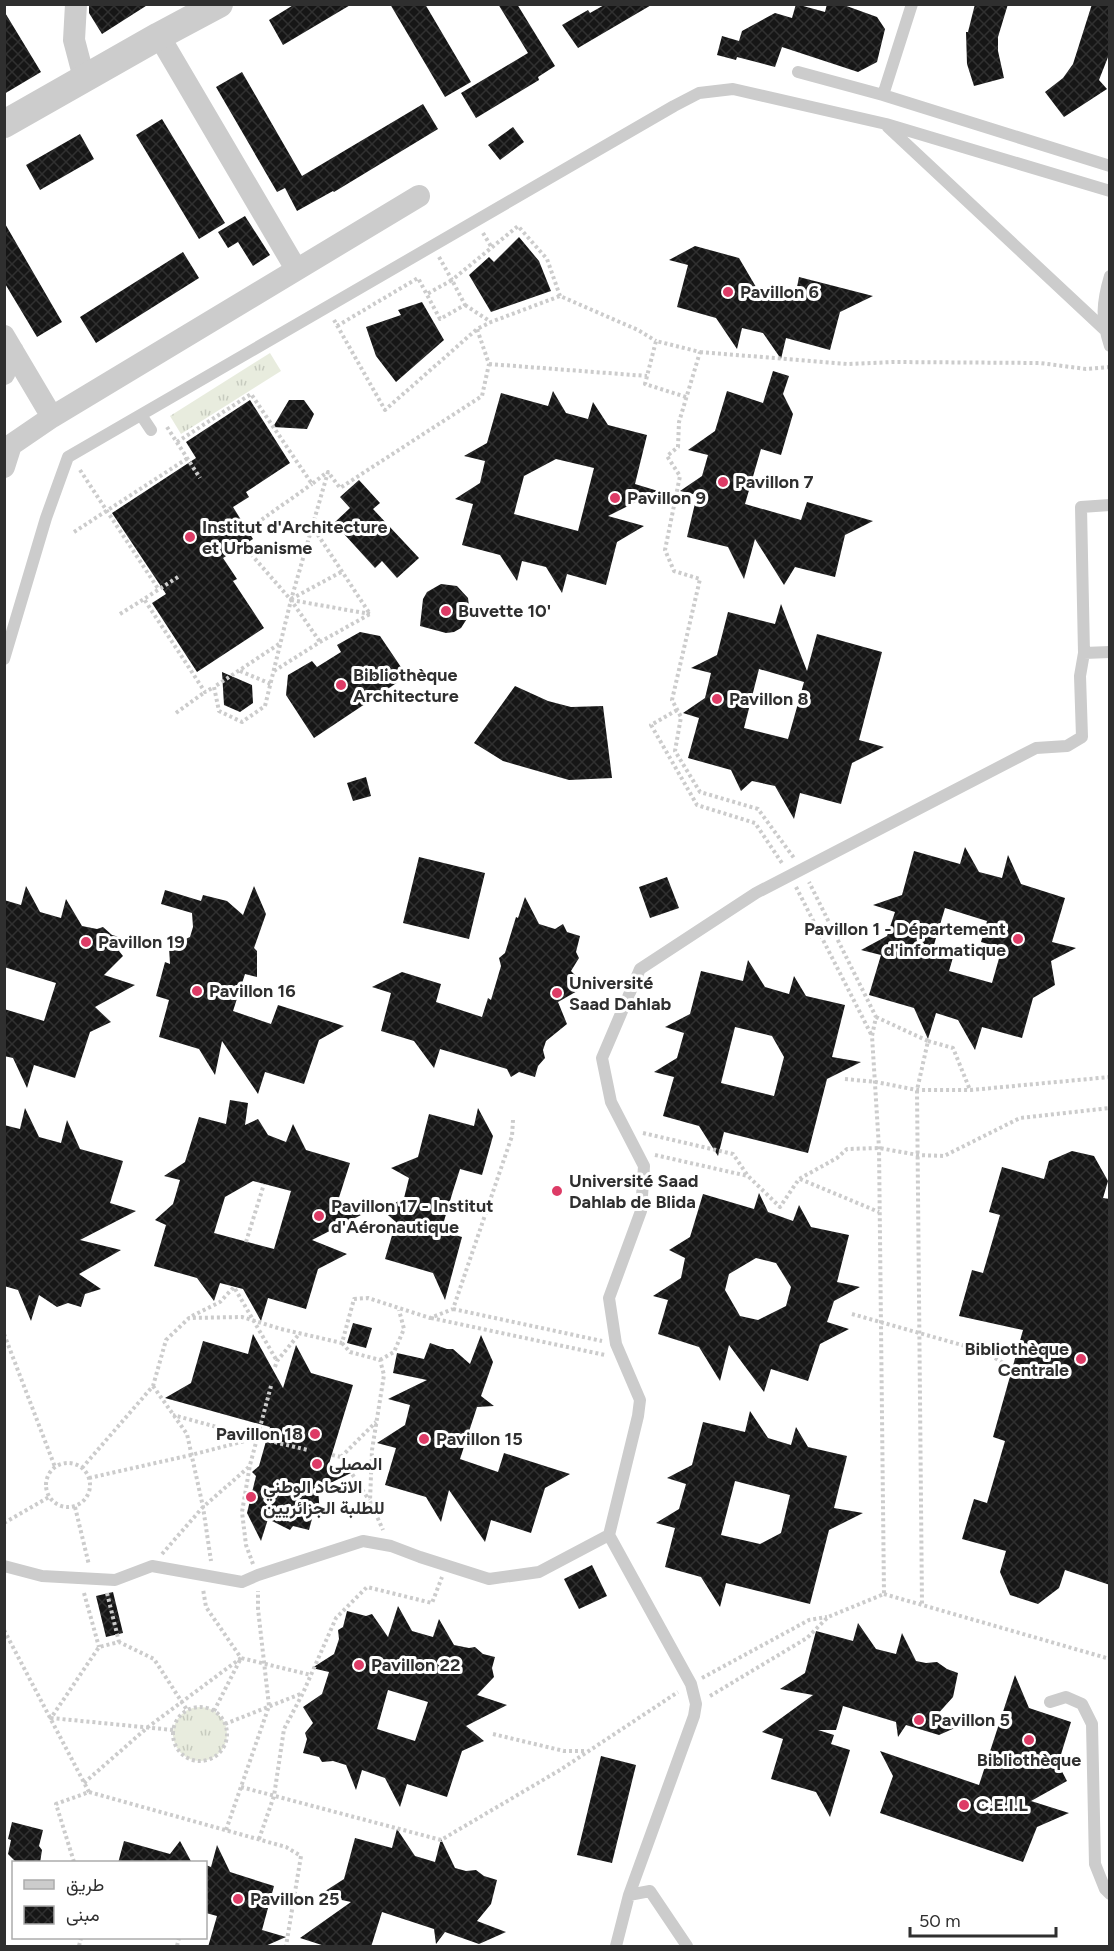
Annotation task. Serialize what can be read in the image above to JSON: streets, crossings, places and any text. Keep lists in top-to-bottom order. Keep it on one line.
{"places":["Pavillon 6","Pavillon 7","Pavillon 9","Institut d'Architecture et Urbanisme","Buvette 10'","Bibliothèque Architecture","Pavillon 8","Pavillon 1 - Département d'informatique","Pavillon 19","Pavillon 16","Université Saad Dahlab","Université Saad Dahlab de Blida","Pavillon 17 - Institut d'Aéronautique","Bibliothèque Centrale","Pavillon 18","Pavillon 15","المصلى","الاتحاد الوطني للطلبة الجزائريين","Pavillon 22","Pavillon 5","Bibliothèque","C.E.I.L","Pavillon 25"],"legend":["طريق","مبنى"],"scale_bar":"50 m"}
